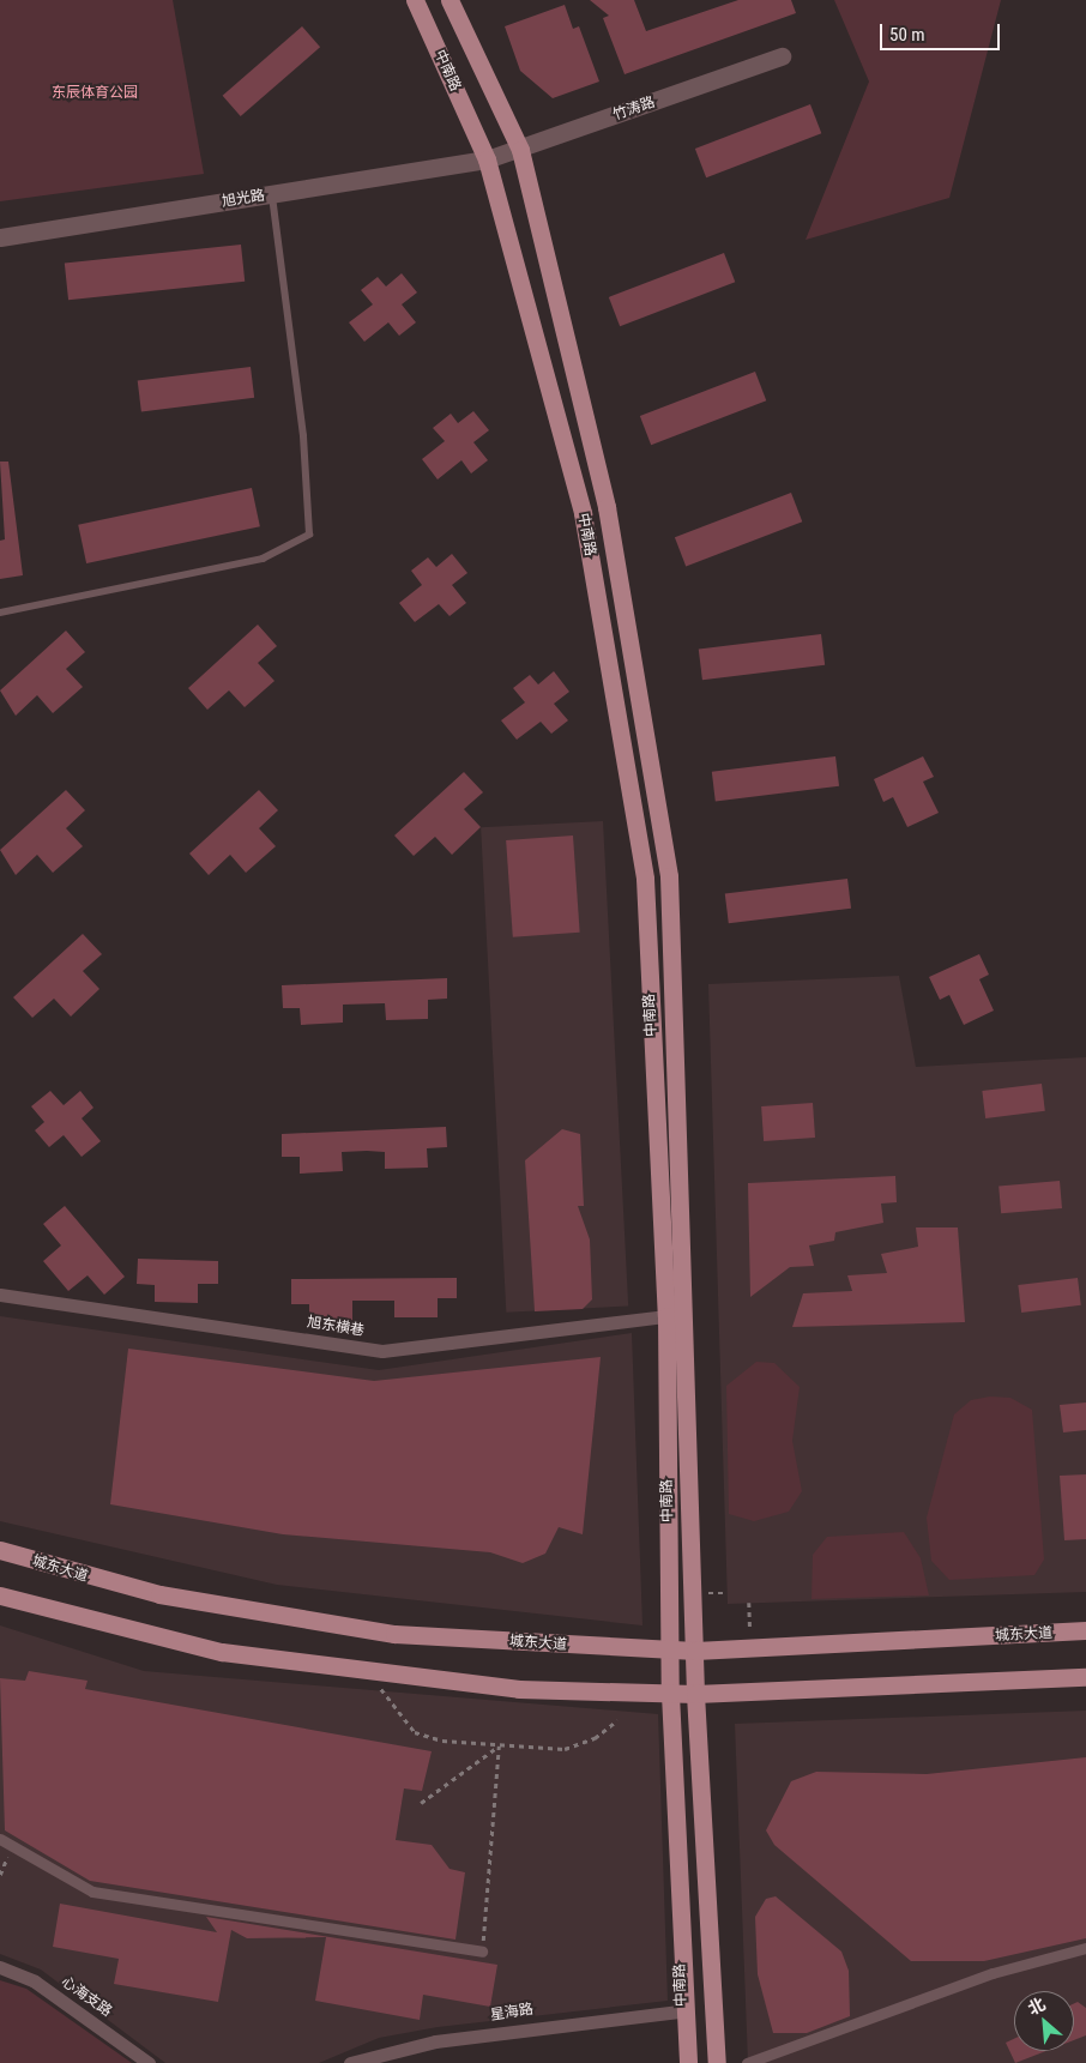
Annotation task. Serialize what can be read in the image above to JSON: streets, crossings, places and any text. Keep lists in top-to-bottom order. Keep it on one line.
{"streets":{"main road":["中南路","城东大道"],"street":["竹涛路","旭光路","旭东横巷","心海支路","星海路"]},"crossings":[["中南路","竹涛路"],["中南路","旭光路"],["中南路","旭东横巷"],["中南路","城东大道"],["中南路","星海路"],["竹涛路","旭光路"]],"parks":["东辰体育公园"],"scale_bar":"50 m","north":"top left"}
